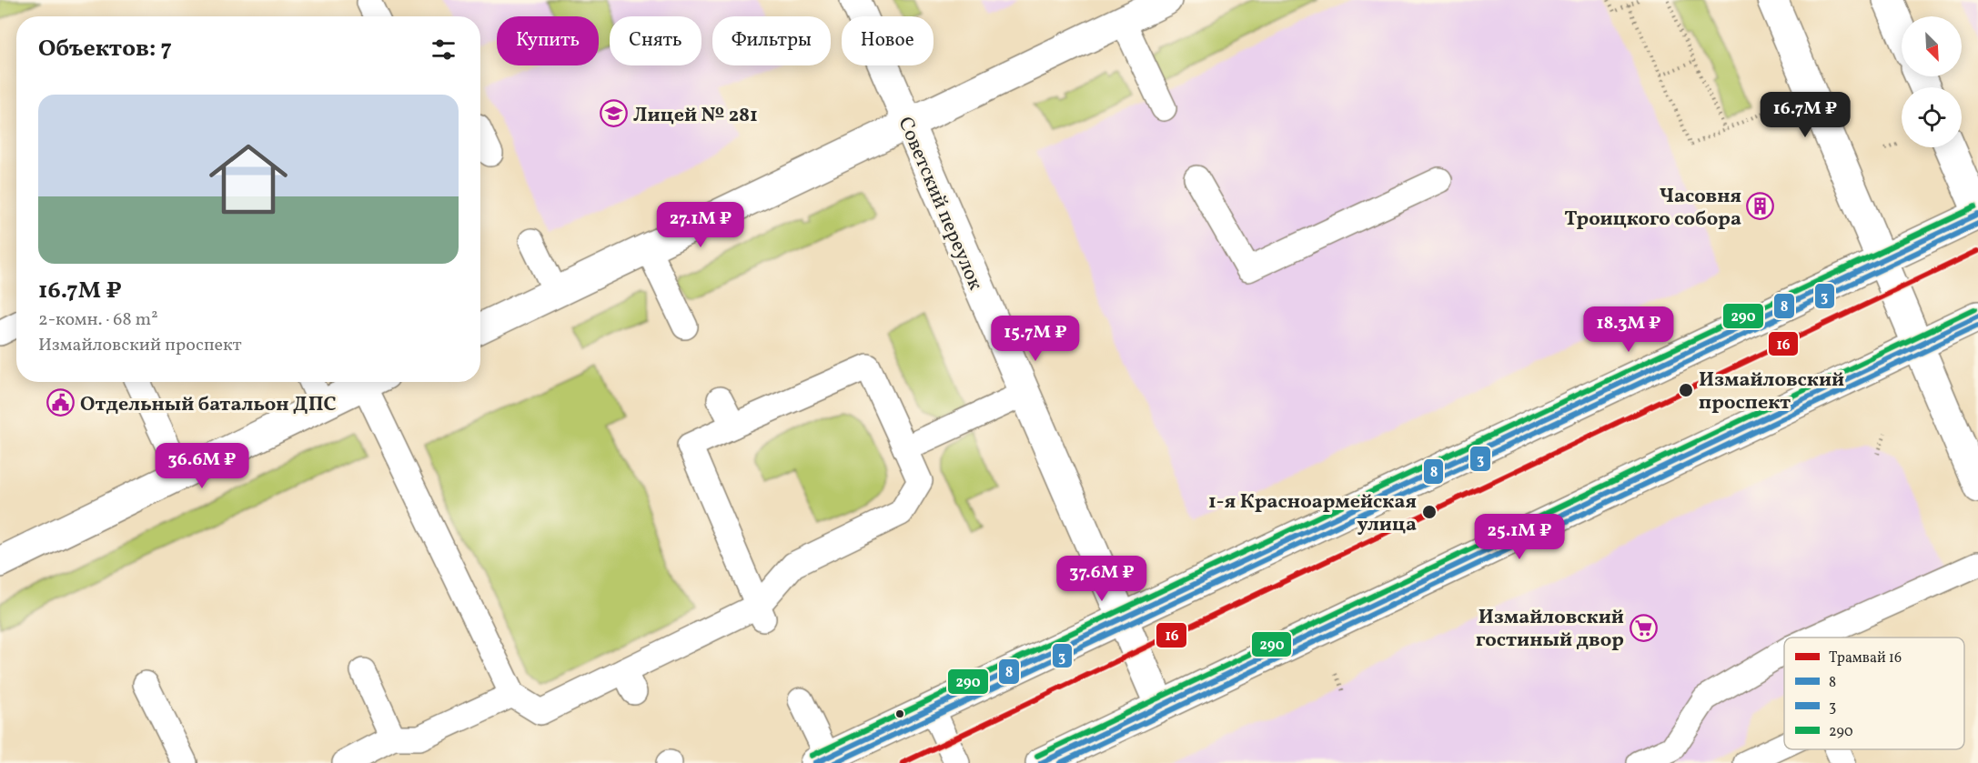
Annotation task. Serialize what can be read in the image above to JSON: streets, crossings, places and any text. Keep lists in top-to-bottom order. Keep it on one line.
{"streets":{"main road":["Советский переулок"]},"places":{"school or university":["Лицей № 281"],"building":["Часовня Троицкого собора"],"other":["Измайловский проспект","1-я Красноармейская улица"],"public building":["Отдельный батальон ДПС"],"supermarket":["Измайловский гостиный двор"]},"lines":["transit line 290","transit line 8","transit line 3","tram line 16"],"legend":["Трамвай 16","8","3","290"],"north":"bottom right","page":{"chip":["Купить","Снять","Фильтры","Новое"],"heading":"Объектов: 7","list":[{"name":"16.7M ₽","note":"2-комн. · 68 m² · Измайловский проспект"}],"price":["16.7M ₽","27.1M ₽","18.3M ₽","15.7M ₽","36.6M ₽","25.1M ₽","37.6M ₽"]}}
